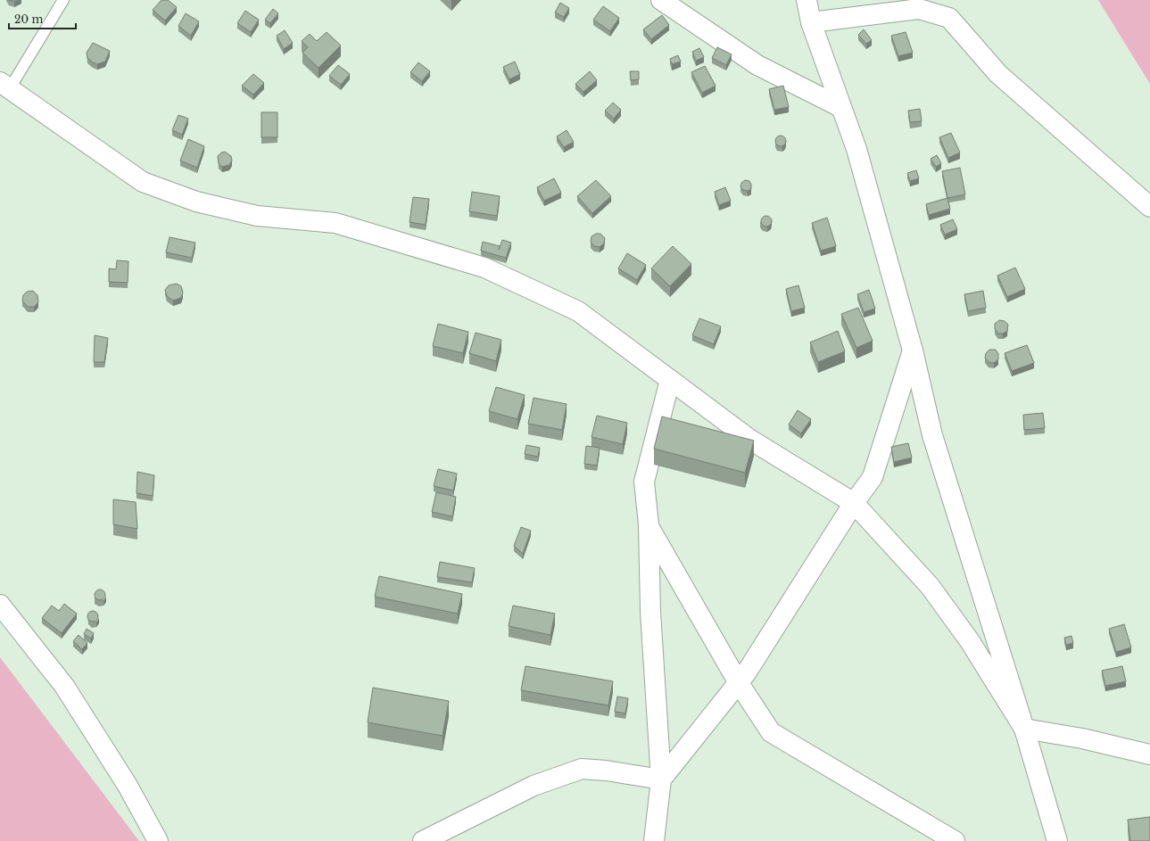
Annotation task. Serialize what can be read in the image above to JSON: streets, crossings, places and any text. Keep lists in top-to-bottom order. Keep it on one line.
{"scale_bar":"20 m"}
